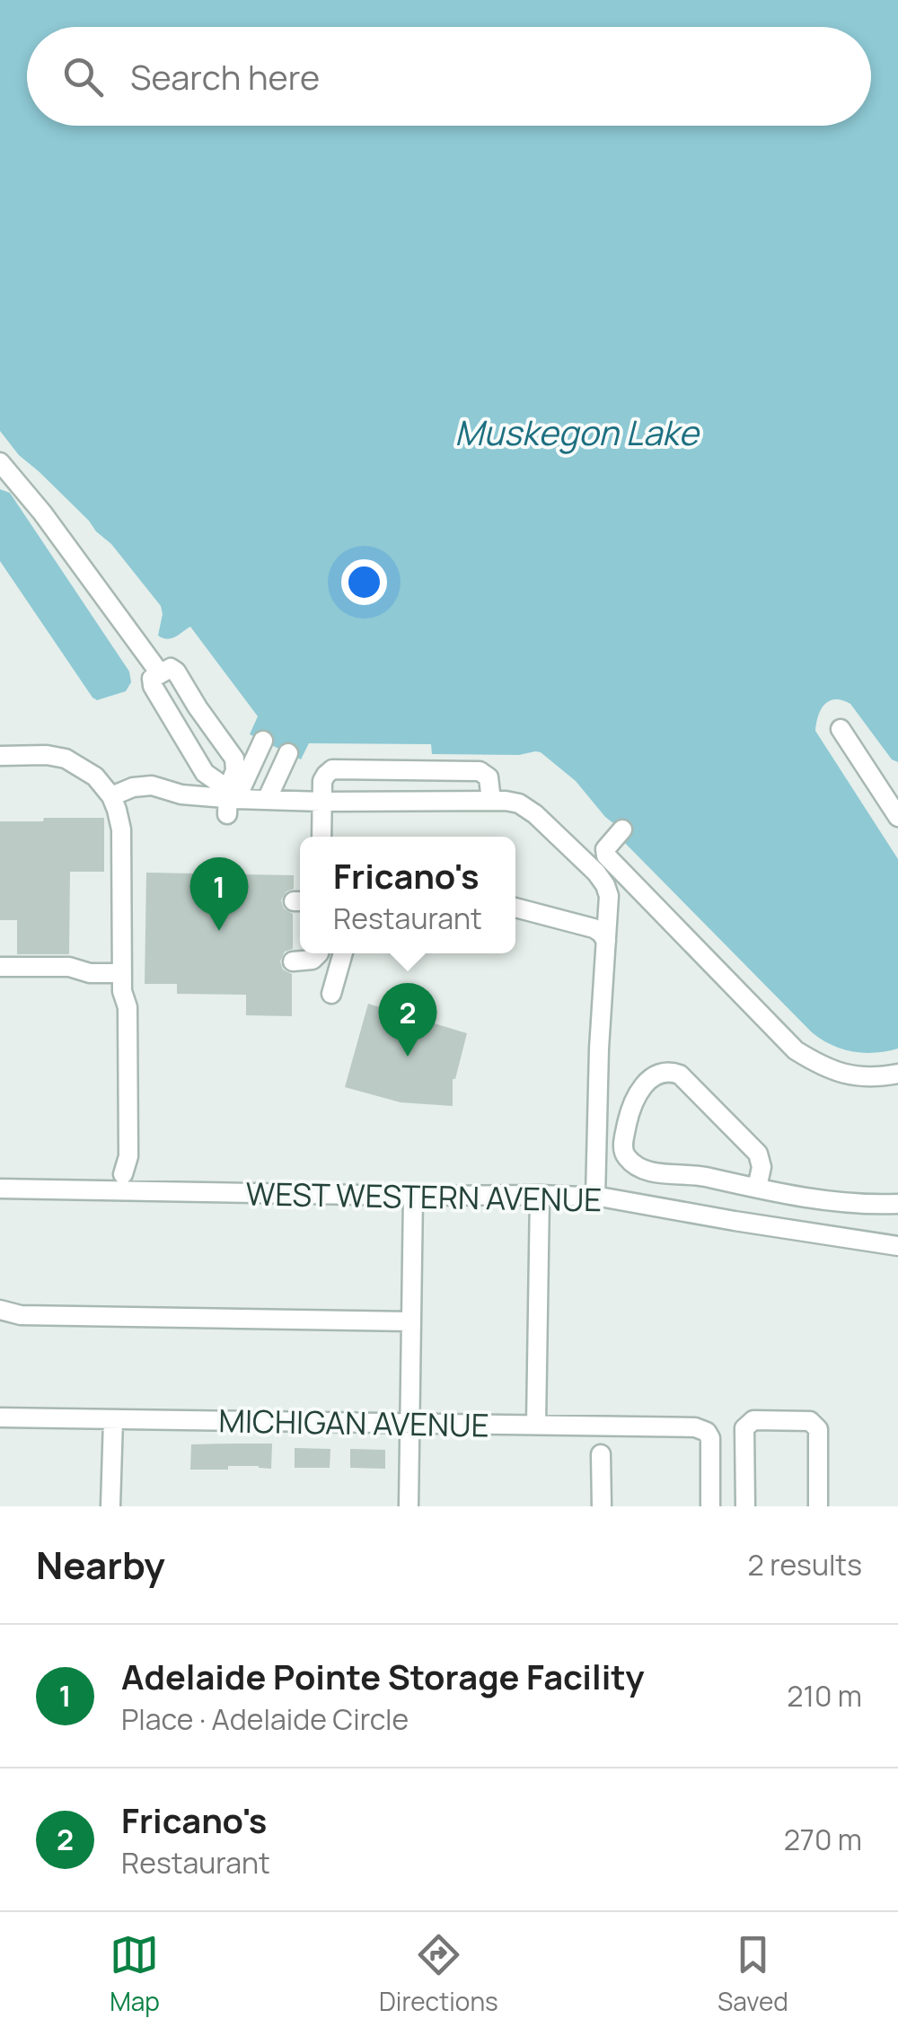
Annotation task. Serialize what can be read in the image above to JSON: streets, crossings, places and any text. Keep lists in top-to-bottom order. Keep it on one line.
{"streets":{"street":["WEST WESTERN AVENUE","MICHIGAN AVENUE"]},"water":["Muskegon Lake"],"page":{"search":"Search here","popup":["Fricano's","Restaurant"],"pins":["1","2"],"heading":["Nearby","2 results"],"list":[{"mark":"1","name":"Adelaide Pointe Storage Facility","note":"Place · Adelaide Circle","value":"210 m"},{"mark":"2","name":"Fricano's","note":"Restaurant","value":"270 m"}],"nav":["Map","Directions","Saved"]}}
